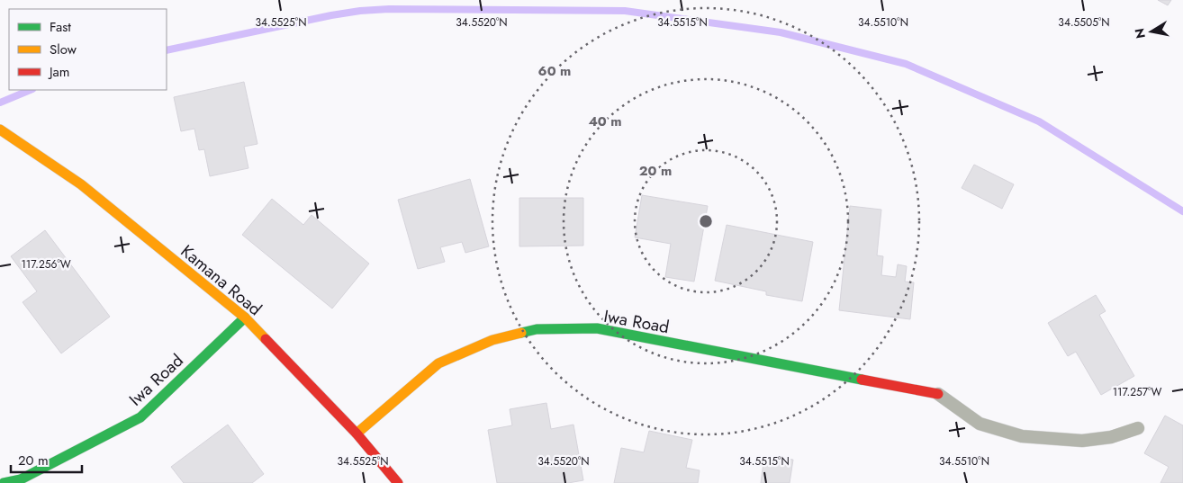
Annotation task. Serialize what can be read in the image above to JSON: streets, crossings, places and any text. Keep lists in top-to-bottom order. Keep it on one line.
{"streets":{"street":["Kamana Road","Iwa Road"]},"crossings":[["Kamana Road","Iwa Road"]],"legend":["Fast","Slow","Jam"],"scale_bar":"20 m","north":"left","coordinates":["34.5525°N","34.5520°N","34.5515°N","34.5510°N","34.5505°N","117.256°W","117.257°W"],"rings":["60 m","40 m","20 m"]}
